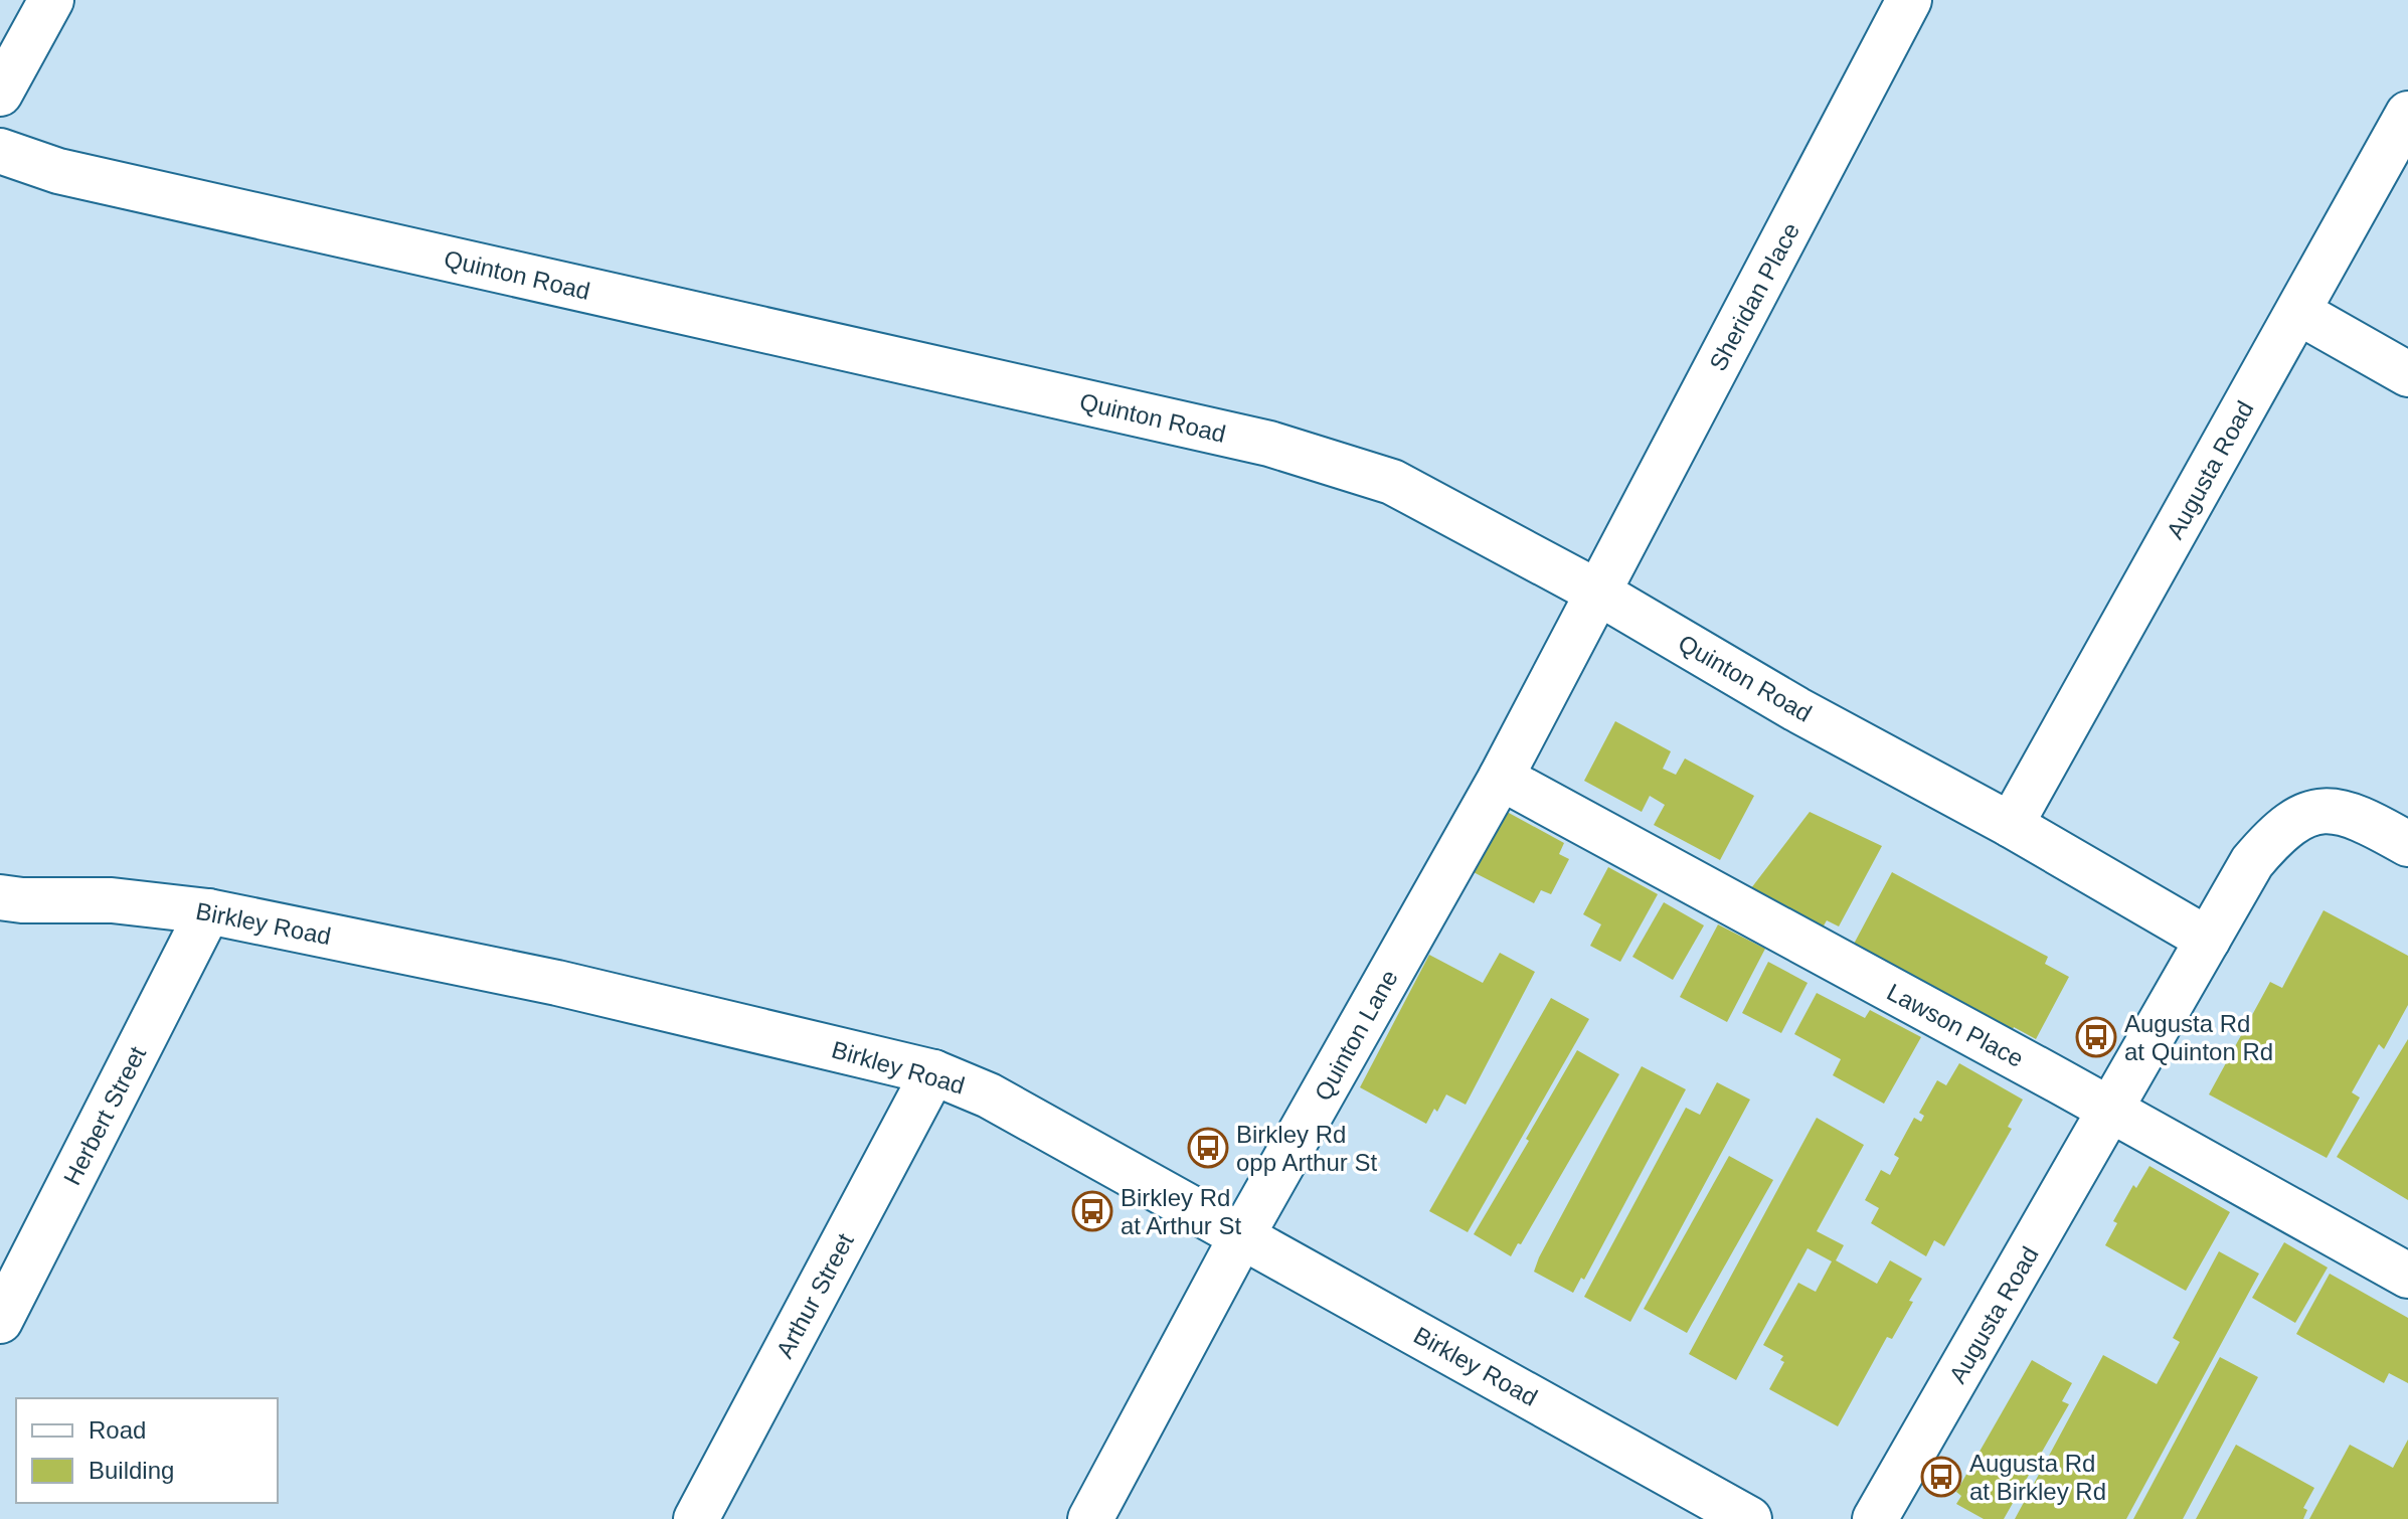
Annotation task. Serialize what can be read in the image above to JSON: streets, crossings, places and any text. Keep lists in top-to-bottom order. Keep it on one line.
{"streets":{"street":["Quinton Road","Sheridan Place","Augusta Road","Birkley Road","Lawson Place","Quinton Lane","Herbert Street","Arthur Street"]},"crossings":[["Quinton Road","Sheridan Place"],["Quinton Road","Augusta Road"],["Quinton Road","Quinton Lane"],["Sheridan Place","Quinton Lane"],["Augusta Road","Lawson Place"],["Birkley Road","Quinton Lane"],["Birkley Road","Herbert Street"],["Birkley Road","Arthur Street"],["Lawson Place","Quinton Lane"]],"places":{"bus stop":["Augusta Rd at Quinton Rd","Birkley Rd opp Arthur St","Birkley Rd at Arthur St","Augusta Rd at Birkley Rd"]},"legend":["Road","Building"]}
